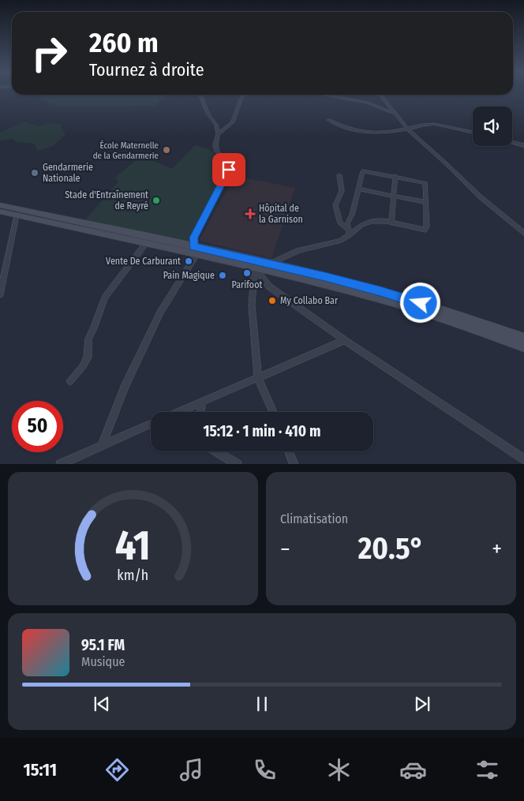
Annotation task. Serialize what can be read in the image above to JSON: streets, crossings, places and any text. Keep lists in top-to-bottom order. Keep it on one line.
{"places":{"other":["École Maternelle de la Gendarmerie","Gendarmerie Nationale","Stade d'Entraînement de Reyré","Vente De Carburant","Parifoot","Pain Magique","My Collabo Bar"],"health":["Hôpital de la Garnison"]},"page":{"turn":["260 m","Tournez à droite"],"limit":"50","trip":"15:12 · 1 min · 410 m","tile":"Climatisation","heat":["−","20.5°","+"],"song":["95.1 FM","Musique"],"tabs":"15:11","gauge":["41","km/h"]}}
